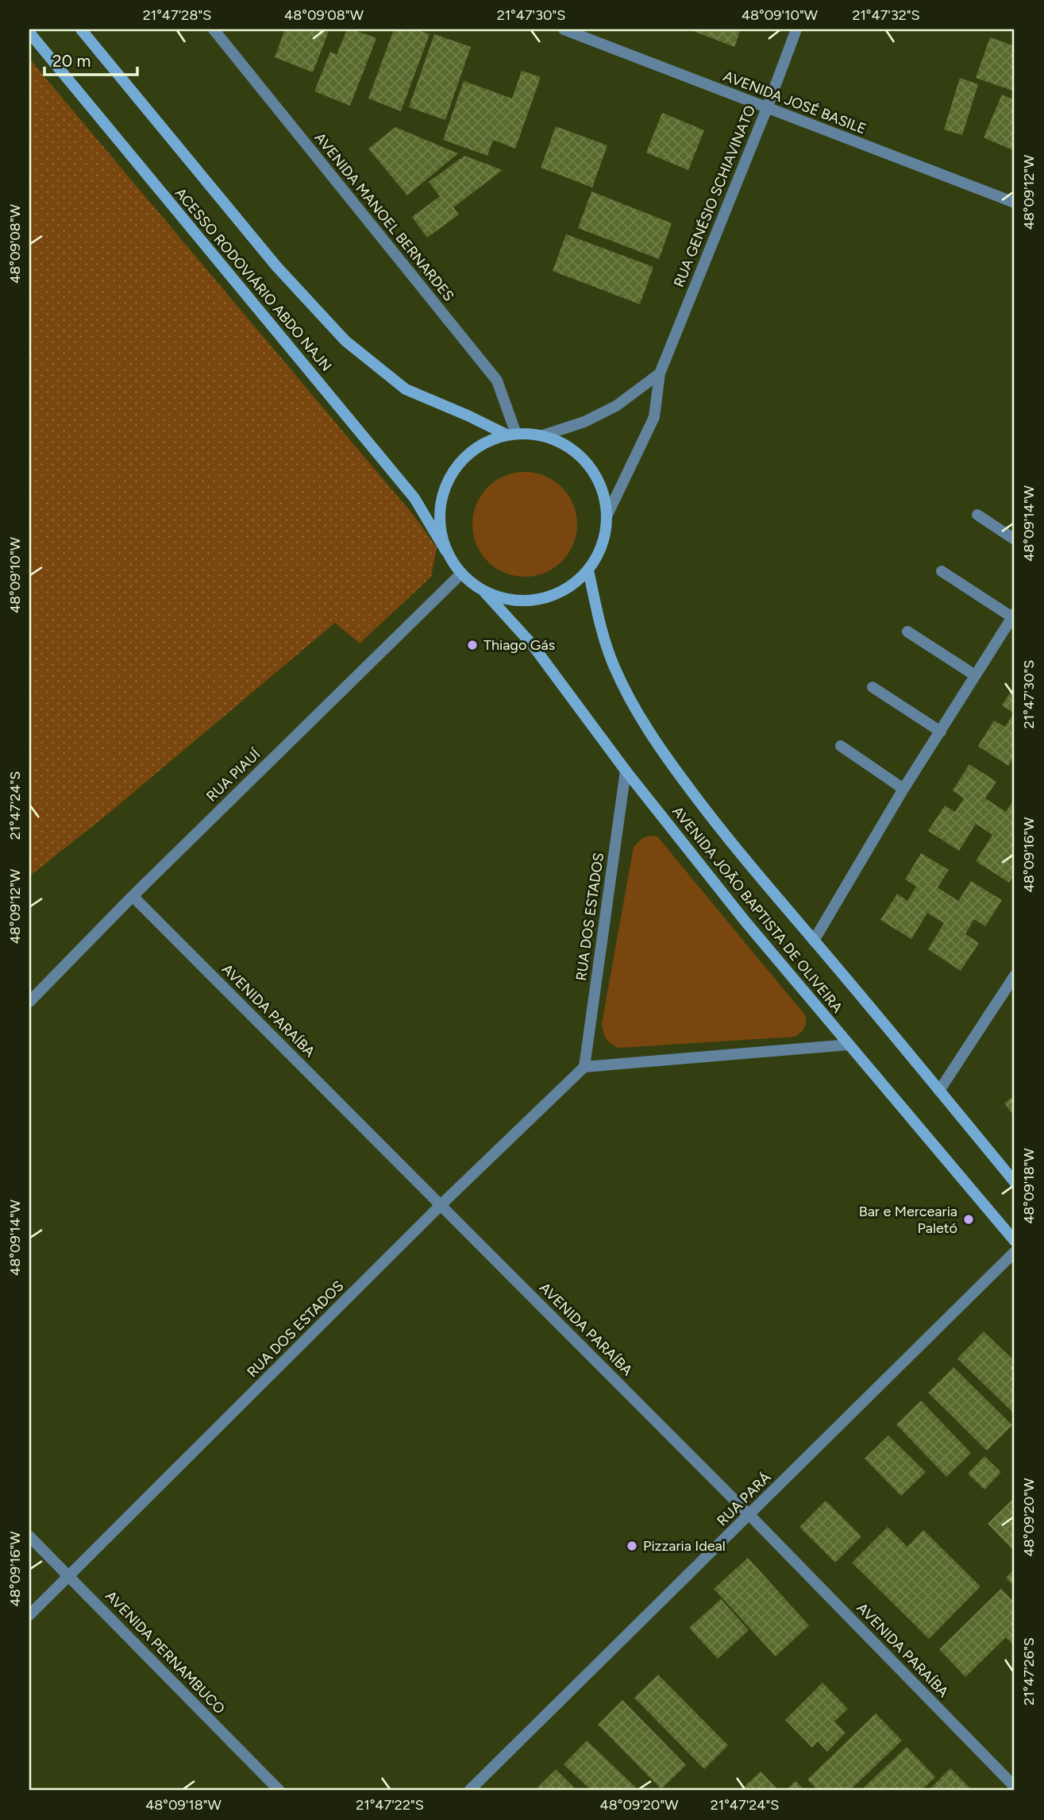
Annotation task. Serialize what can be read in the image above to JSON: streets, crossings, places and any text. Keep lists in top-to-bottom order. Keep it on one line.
{"streets":{"main road":["ACESSO RODOVIÁRIO ABDO NAJN","AVENIDA JOÃO BAPTISTA DE OLIVEIRA"],"street":["AVENIDA JOSÉ BASILE","RUA GENÉSIO SCHIAVINATO","AVENIDA MANOEL BERNARDES","RUA PIAUÍ","RUA DOS ESTADOS","AVENIDA PARAÍBA","RUA PARÁ","AVENIDA PERNAMBUCO"]},"crossings":[["AVENIDA JOSÉ BASILE","RUA GENÉSIO SCHIAVINATO"],["RUA GENÉSIO SCHIAVINATO","AVENIDA MANOEL BERNARDES"],["RUA GENÉSIO SCHIAVINATO","ACESSO RODOVIÁRIO ABDO NAJN"],["RUA GENÉSIO SCHIAVINATO","RUA PIAUÍ"],["RUA GENÉSIO SCHIAVINATO","AVENIDA JOÃO BAPTISTA DE OLIVEIRA"],["AVENIDA MANOEL BERNARDES","ACESSO RODOVIÁRIO ABDO NAJN"],["AVENIDA MANOEL BERNARDES","RUA PIAUÍ"],["AVENIDA MANOEL BERNARDES","AVENIDA JOÃO BAPTISTA DE OLIVEIRA"],["ACESSO RODOVIÁRIO ABDO NAJN","RUA PIAUÍ"],["ACESSO RODOVIÁRIO ABDO NAJN","AVENIDA JOÃO BAPTISTA DE OLIVEIRA"],["RUA PIAUÍ","AVENIDA JOÃO BAPTISTA DE OLIVEIRA"],["RUA PIAUÍ","AVENIDA PARAÍBA"],["AVENIDA JOÃO BAPTISTA DE OLIVEIRA","RUA DOS ESTADOS"],["RUA DOS ESTADOS","AVENIDA PARAÍBA"],["RUA DOS ESTADOS","AVENIDA PERNAMBUCO"],["AVENIDA PARAÍBA","RUA PARÁ"]],"places":["Thiago Gás","Bar e Mercearia Paletó","Pizzaria Ideal"],"scale_bar":"20 m","coordinates":["21°47'28\"S","48°09'08\"W","21°47'30\"S","48°09'10\"W","21°47'32\"S","48°09'12\"W","48°09'14\"W","21°47'24\"S","48°09'16\"W","48°09'18\"W","48°09'20\"W","21°47'26\"S","21°47'22\"S"]}
